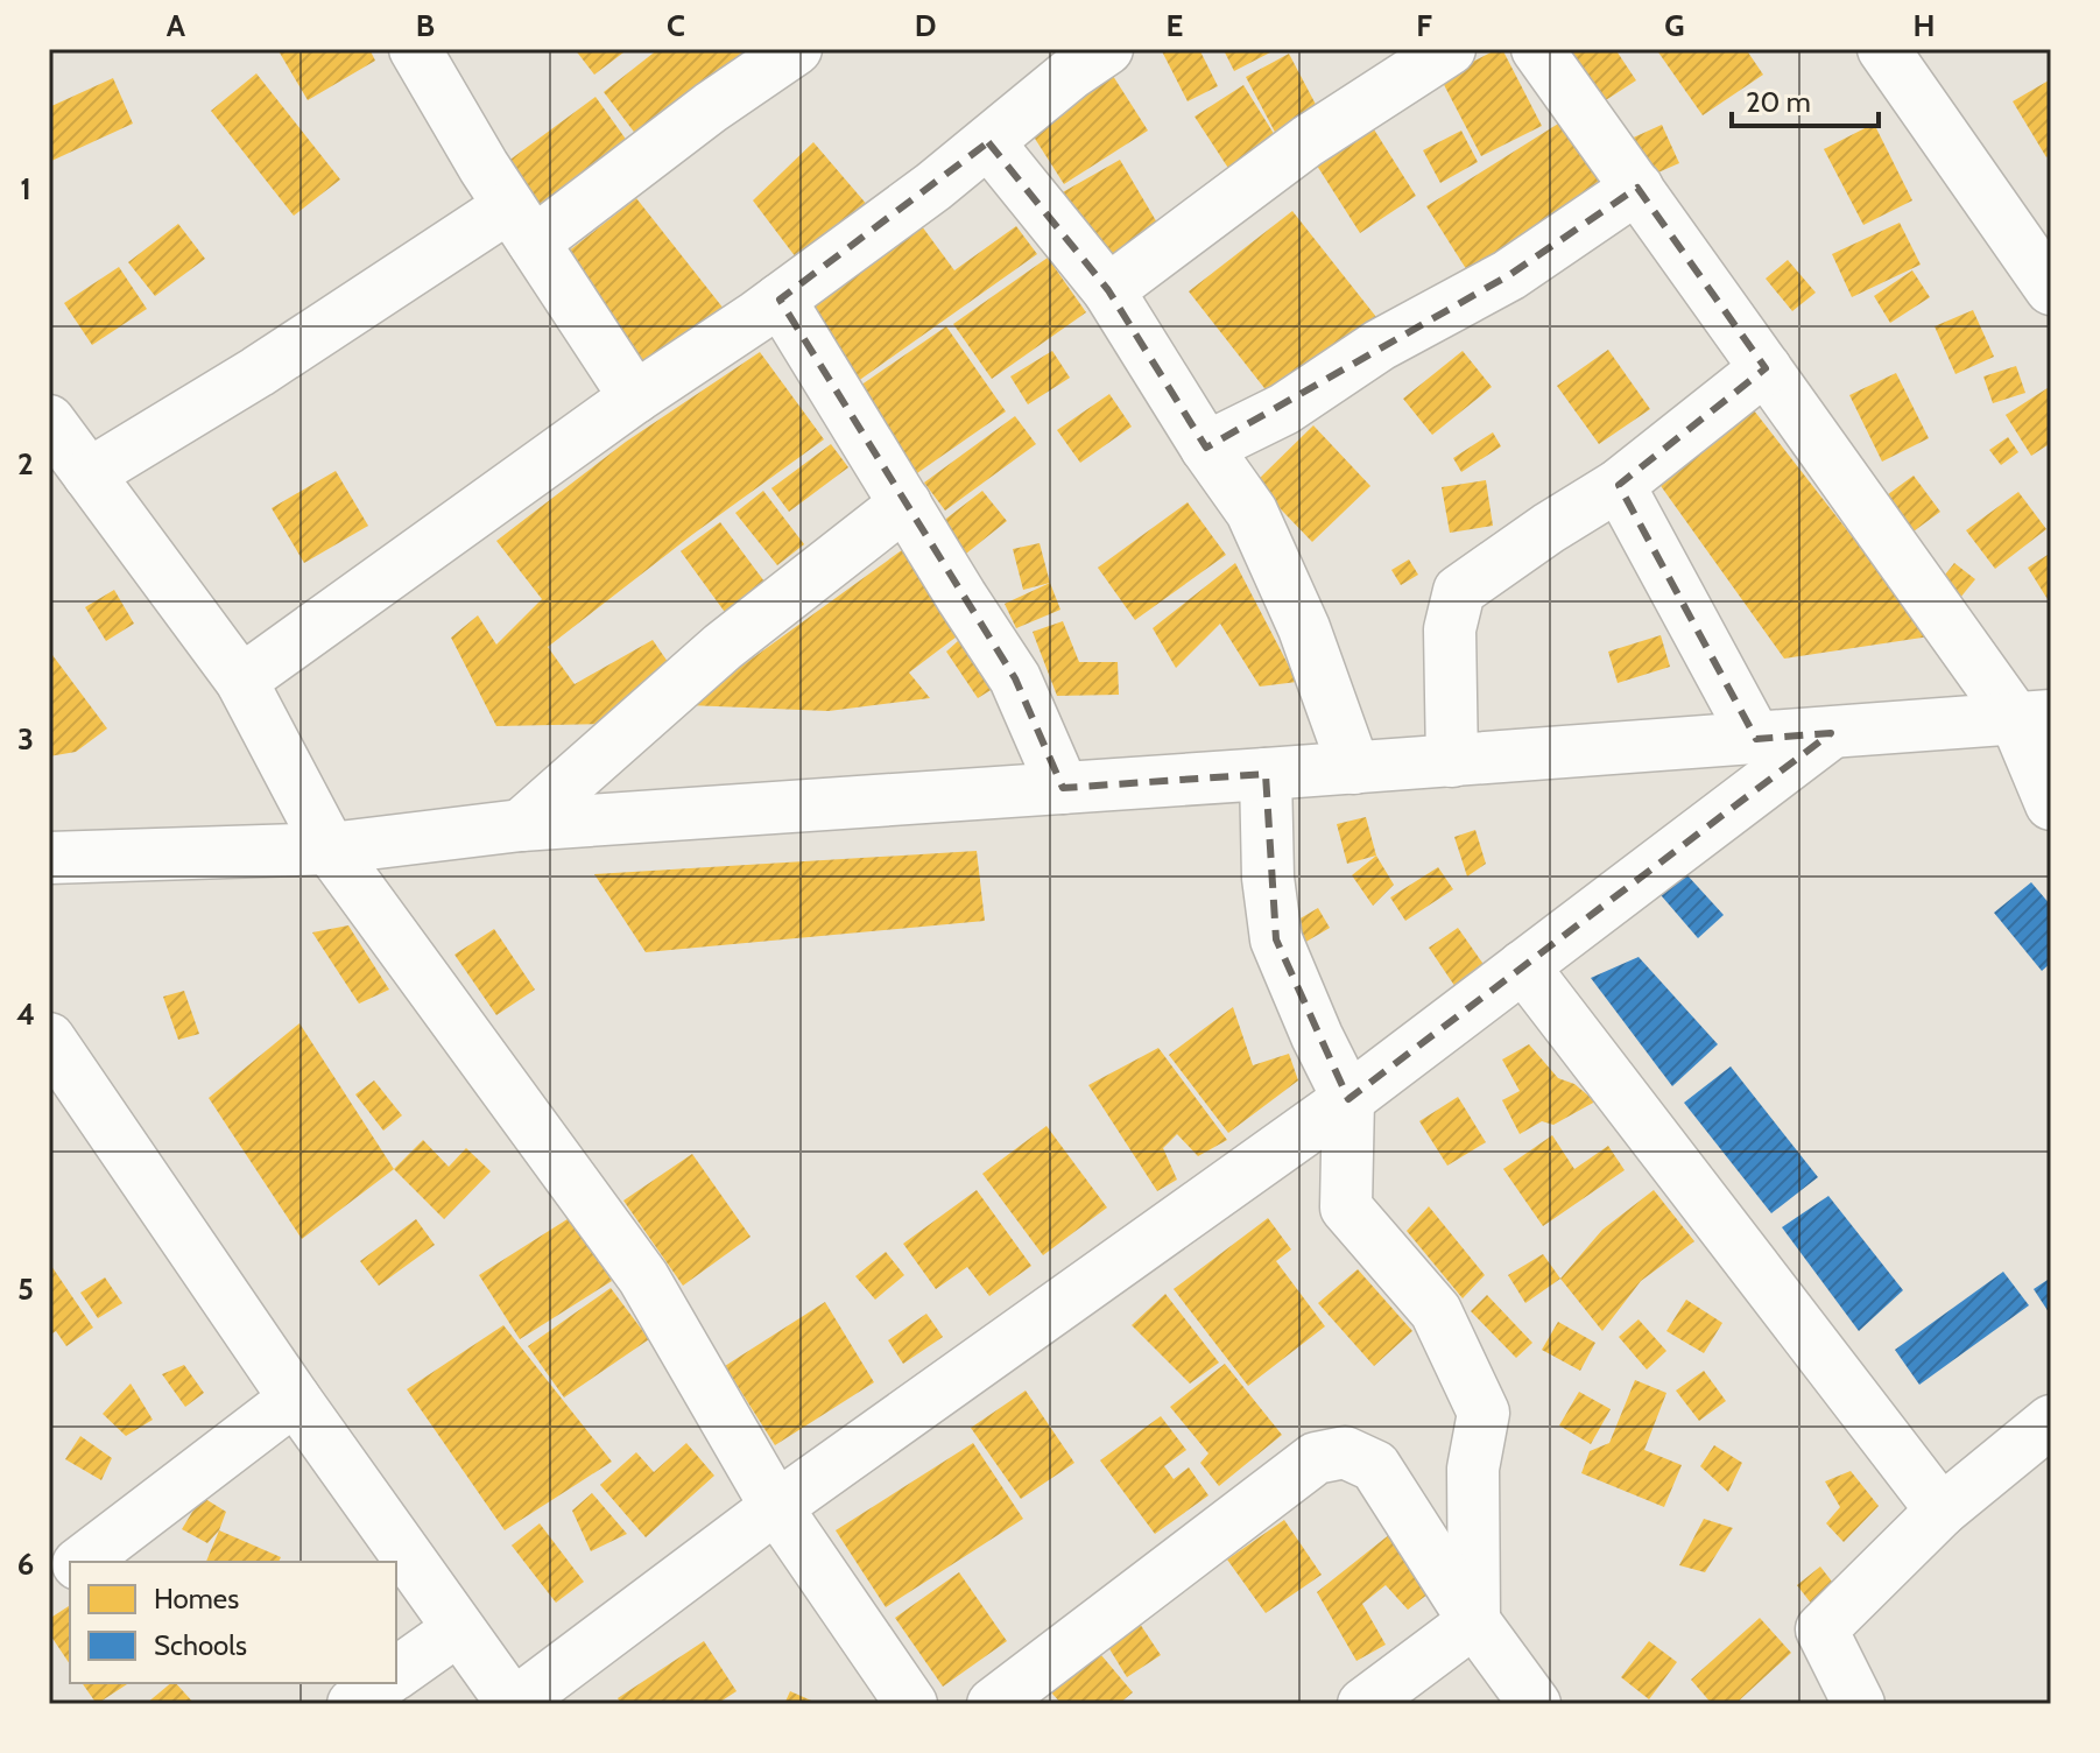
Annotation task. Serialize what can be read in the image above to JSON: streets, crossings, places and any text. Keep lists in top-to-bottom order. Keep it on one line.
{"legend":["Homes","Schools"],"scale_bar":"20 m","grid":{"columns":["A","B","C","D","E","F","G","H"],"rows":["1","2","3","4","5","6"]}}
